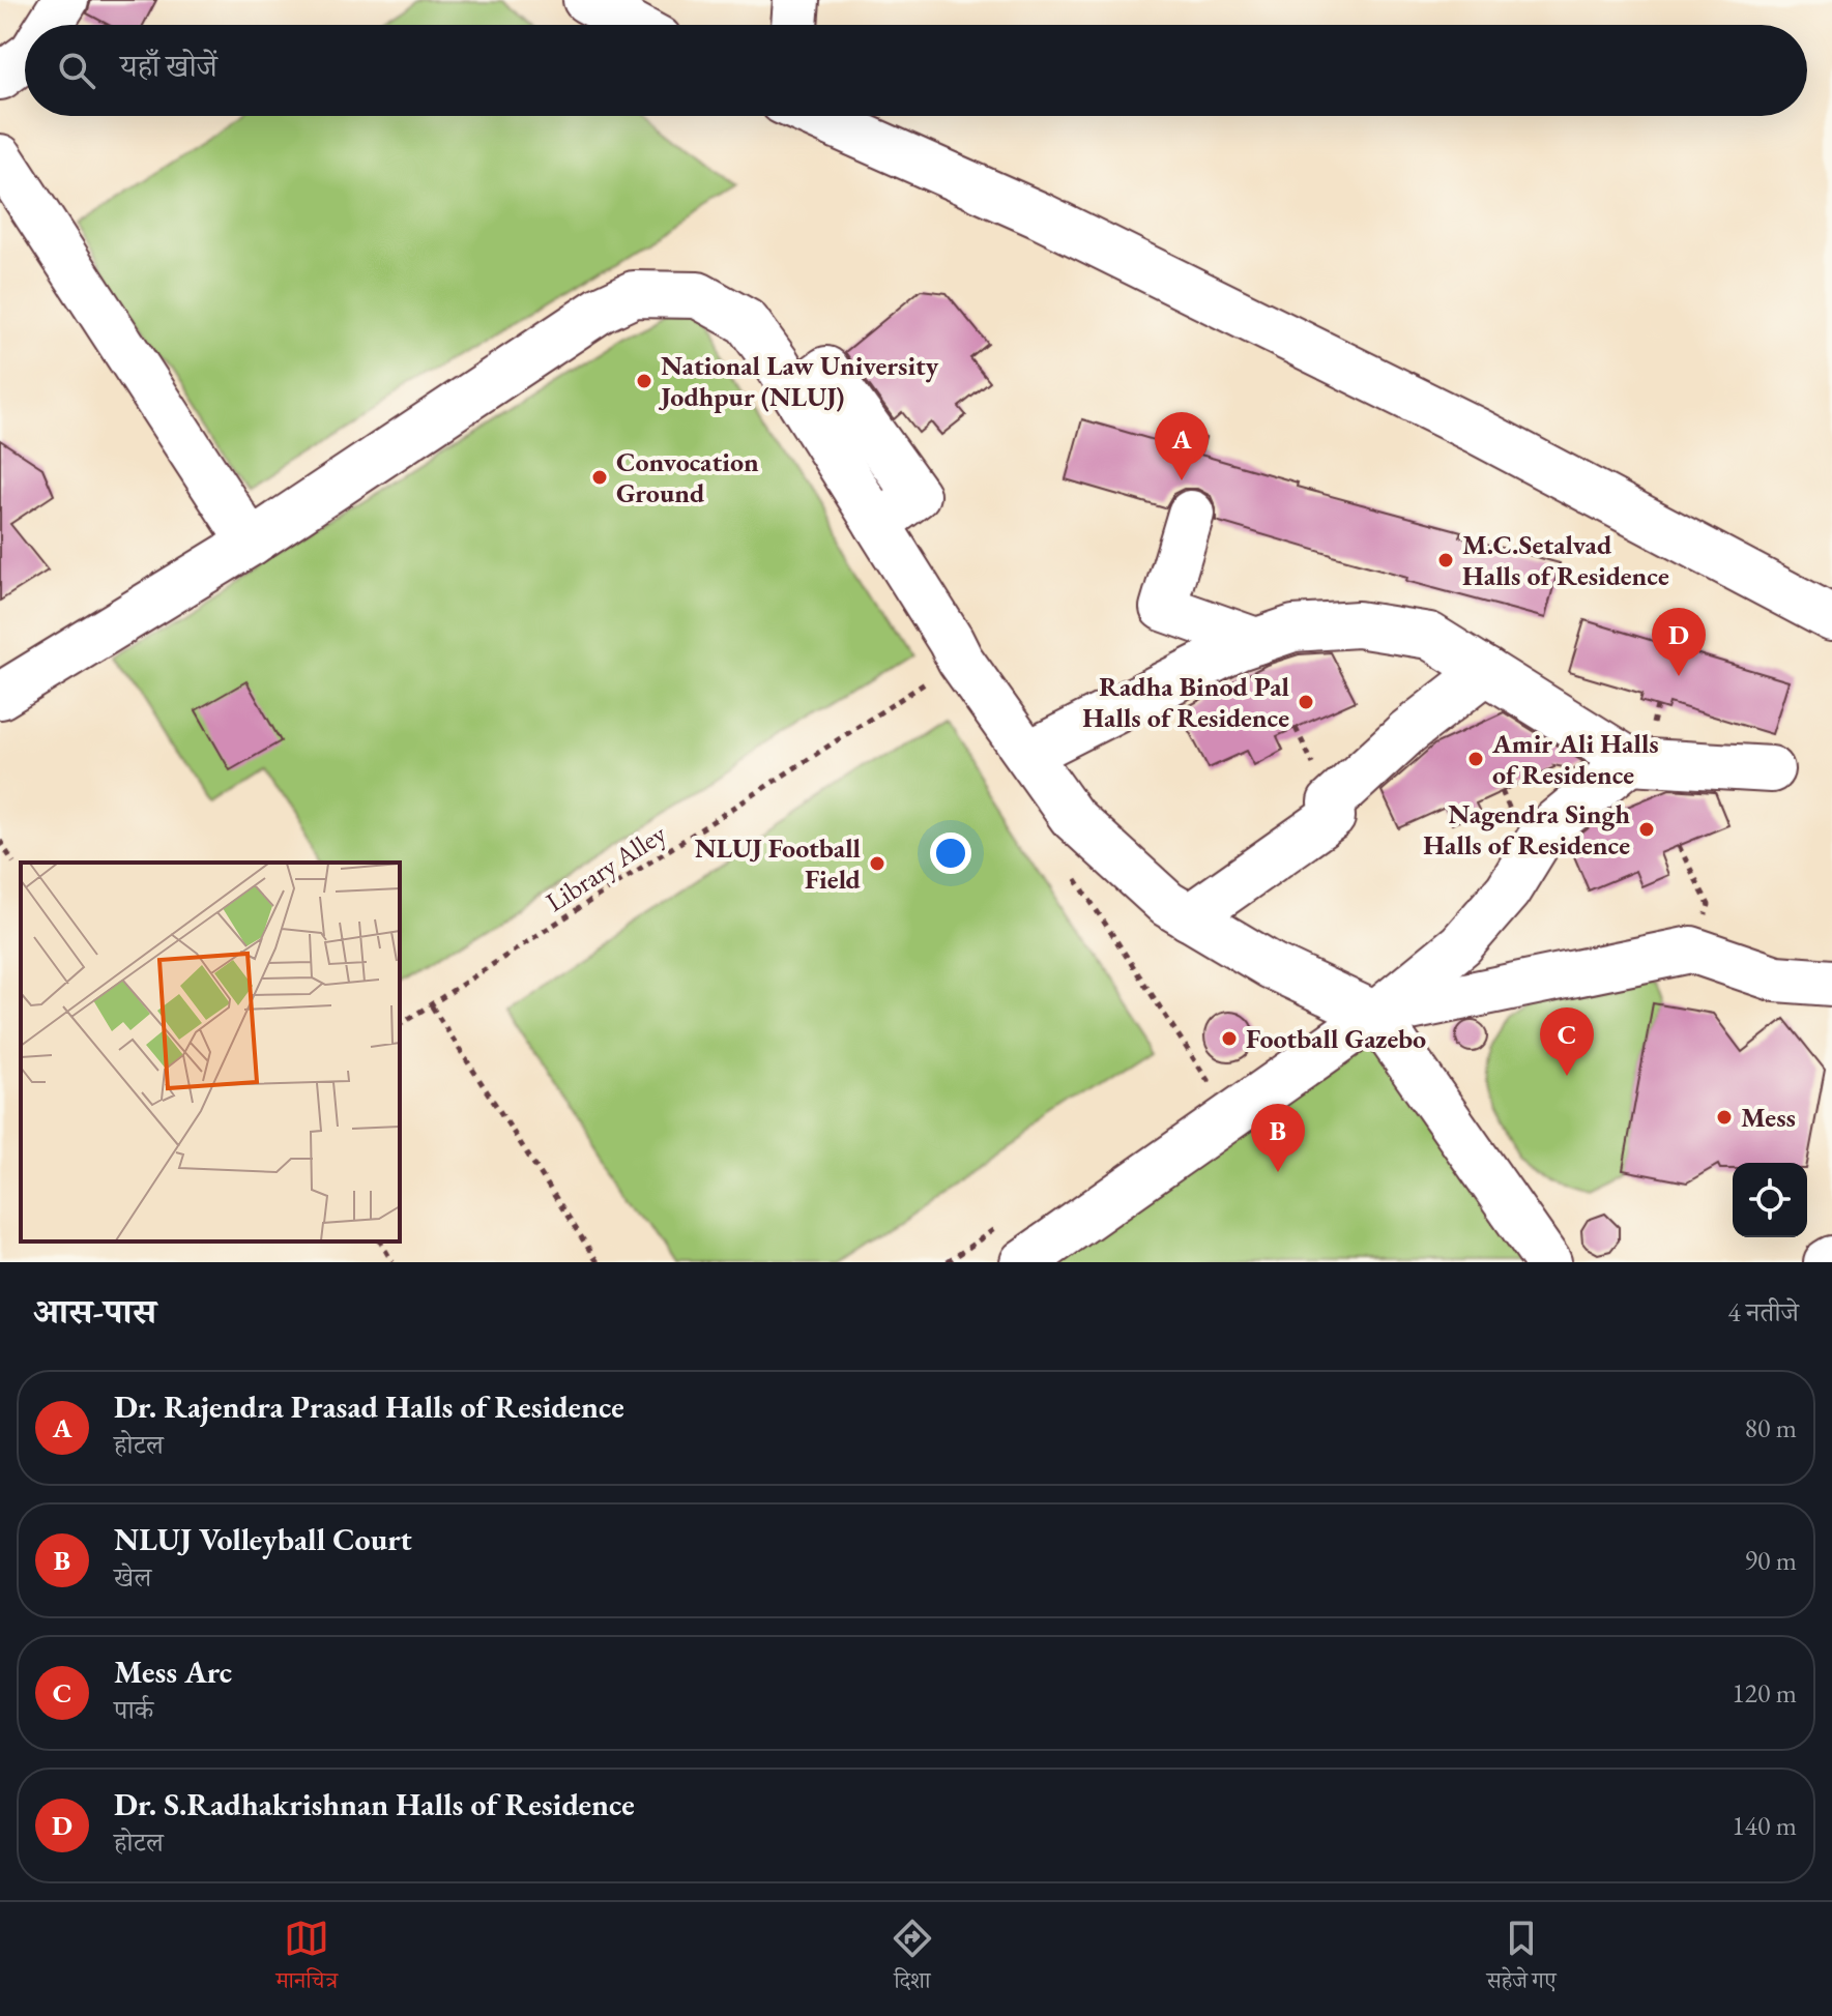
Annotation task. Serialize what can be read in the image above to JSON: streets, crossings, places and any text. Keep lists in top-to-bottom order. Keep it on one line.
{"streets":{"path":["Library Alley"]},"places":["National Law University Jodhpur (NLUJ)","Convocation Ground","M.C.Setalvad Halls of Residence","Radha Binod Pal Halls of Residence","Amir Ali Halls of Residence","Nagendra Singh Halls of Residence","NLUJ Football Field","Football Gazebo","Mess"],"page":{"search":"यहाँ खोजें","pins":["A","D","C","B"],"heading":["आस-पास","4 नतीजे"],"list":[{"mark":"A","name":"Dr. Rajendra Prasad Halls of Residence","note":"होटल","value":"80 m"},{"mark":"B","name":"NLUJ Volleyball Court","note":"खेल","value":"90 m"},{"mark":"C","name":"Mess Arc","note":"पार्क","value":"120 m"},{"mark":"D","name":"Dr. S.Radhakrishnan Halls of Residence","note":"होटल","value":"140 m"}],"nav":["मानचित्र","दिशा","सहेजे गए"]}}
